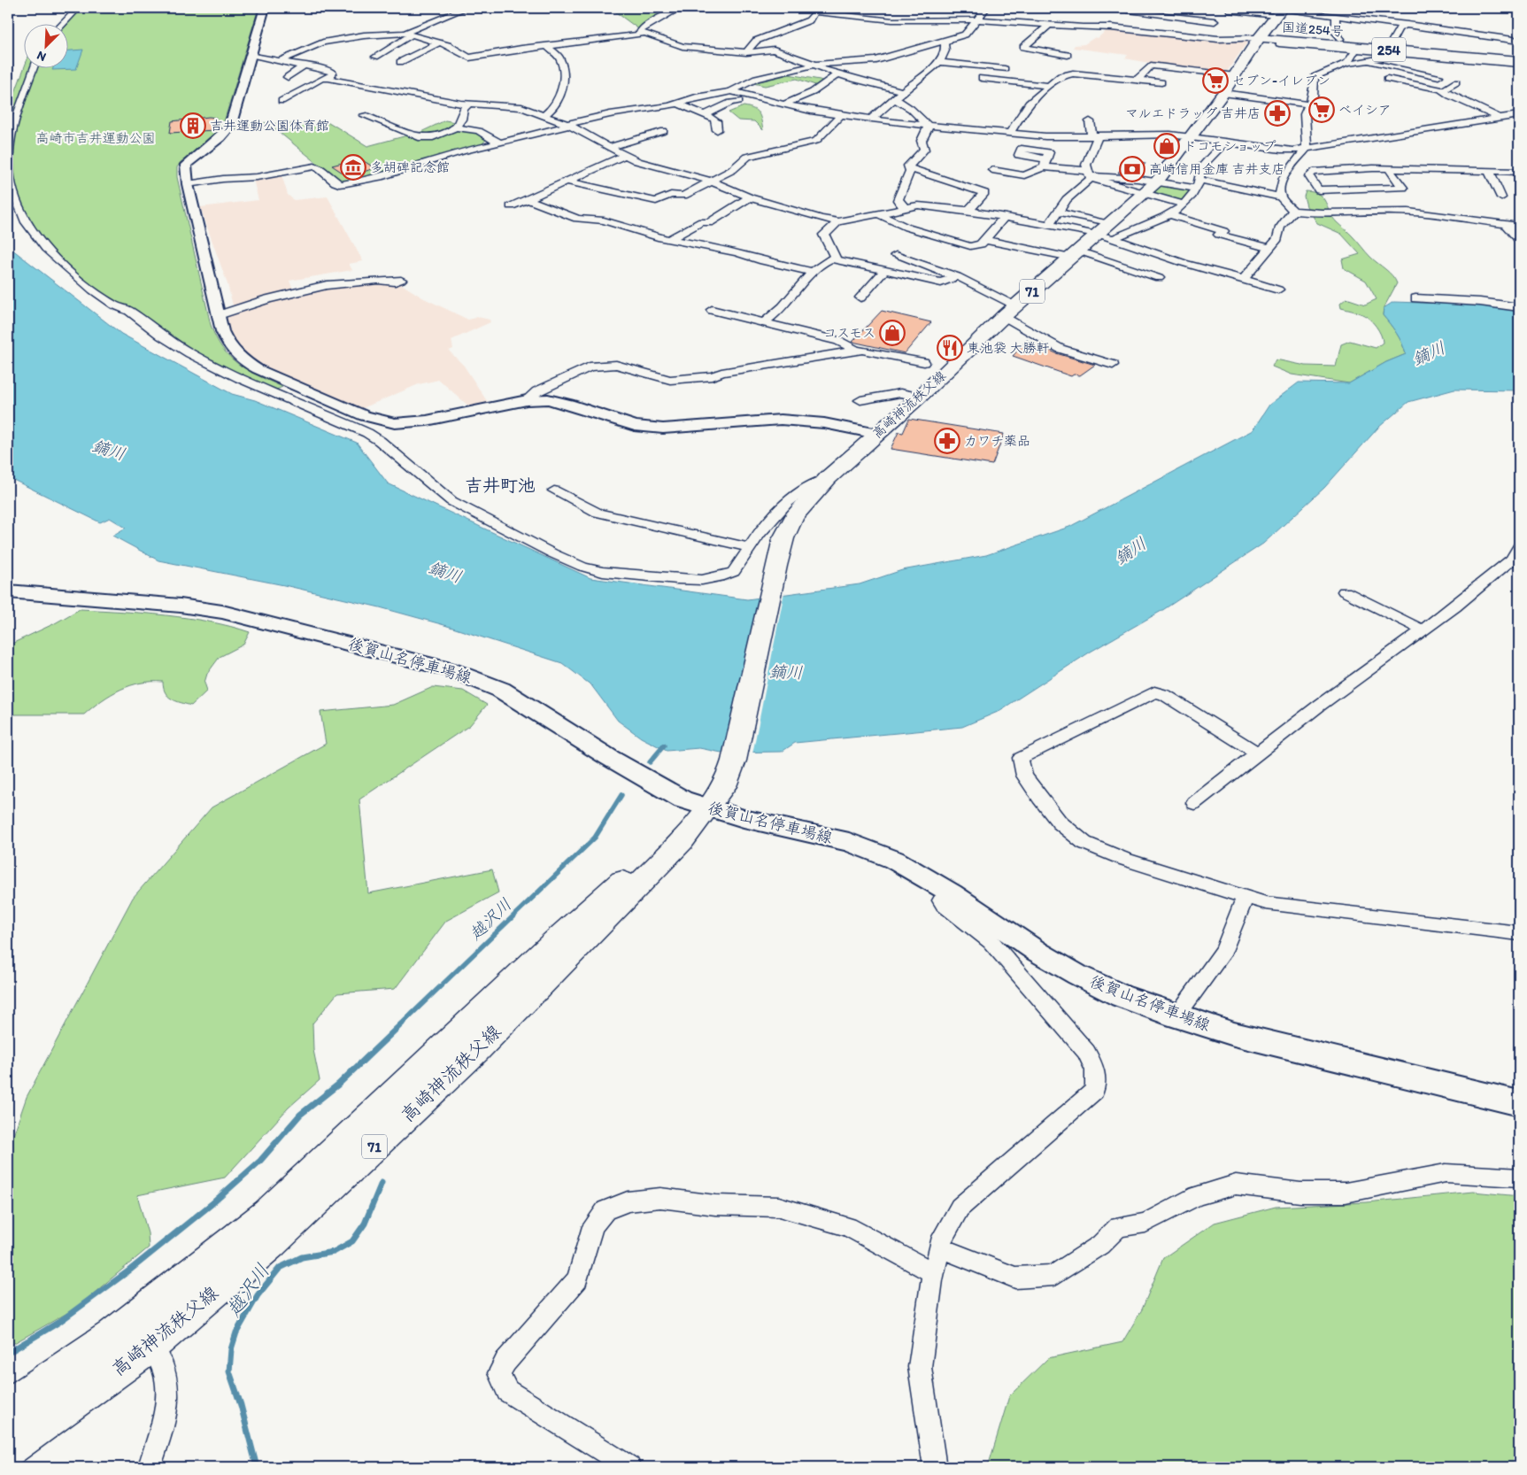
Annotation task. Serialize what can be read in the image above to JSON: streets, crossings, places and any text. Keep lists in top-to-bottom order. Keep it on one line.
{"streets":{"main road":["国道254号","254","71","高崎神流秩父線","後賀山名停車場線"]},"crossings":[["国道254号","高崎神流秩父線"],["高崎神流秩父線","後賀山名停車場線"]],"districts":["吉井町池"],"water":["鏑川","越沢川"],"parks":["高崎市吉井運動公園"],"places":{"supermarket":["セブン-イレブン","ベイシア"],"pharmacy":["マルエドラッグ 吉井店","カワチ薬品"],"building":["吉井運動公園体育館"],"shop":["ドコモショップ","コスモス"],"museum":["多胡碑記念館"],"bank":["高崎信用金庫 吉井支店"],"restaurant":["東池袋 大勝軒"]},"north":"bottom left"}
